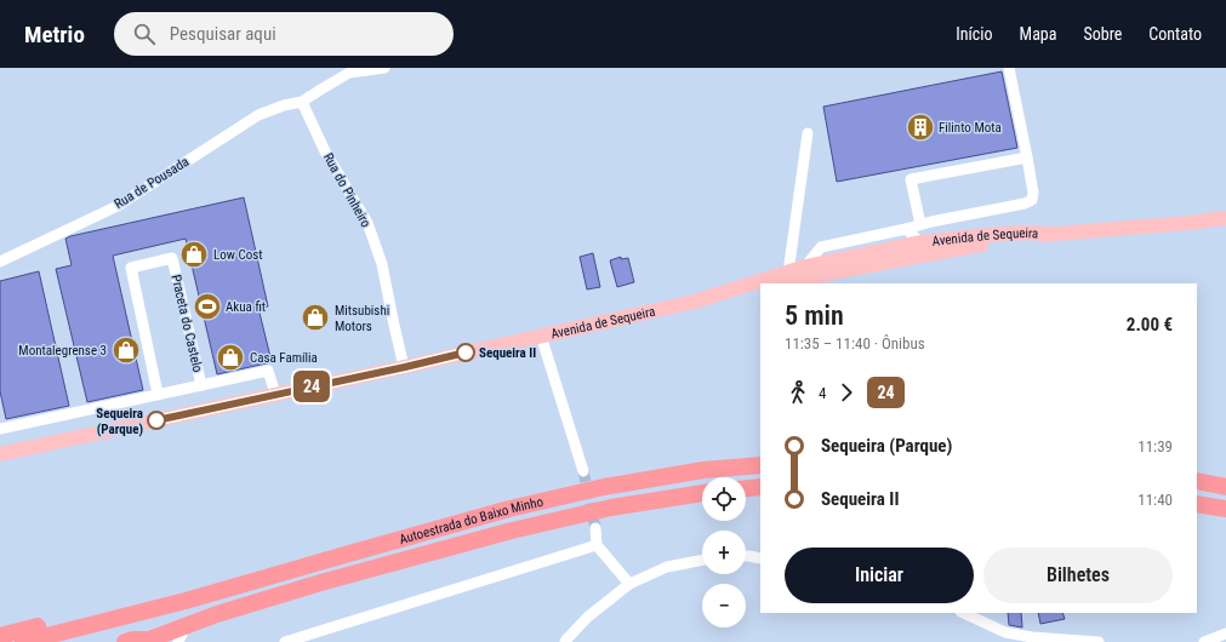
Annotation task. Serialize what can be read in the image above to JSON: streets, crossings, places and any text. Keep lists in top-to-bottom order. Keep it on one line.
{"streets":{"highway":["Autoestrada do Baixo Minho"],"main road":["Avenida de Sequeira"],"street":["Rua de Pousada","Rua do Pinheiro","Praceta do Castelo"]},"crossings":[["Rua de Pousada","Rua do Pinheiro"],["Rua do Pinheiro","Avenida de Sequeira"]],"places":{"building":["Filinto Mota"],"shop":["Low Cost","Mitsubishi Motors","Montalegrense 3","Casa Família"],"sports":["Akua fit"],"other":["Sequeira II","Sequeira (Parque)"]},"lines":["bus line 24"],"page":{"header":"Metrio","search":"Pesquisar aqui","nav":["Início","Mapa","Sobre","Contato"],"on_map":"24","heading":["5 min","11:35 – 11:40 · Ônibus","2.00 €"],"legs":["4","24"],"list":[{"name":"Sequeira (Parque)","value":"11:39"},{"name":"Sequeira II","value":"11:40"}],"map_buttons":["+","−"],"buttons":["Iniciar","Bilhetes"]}}
